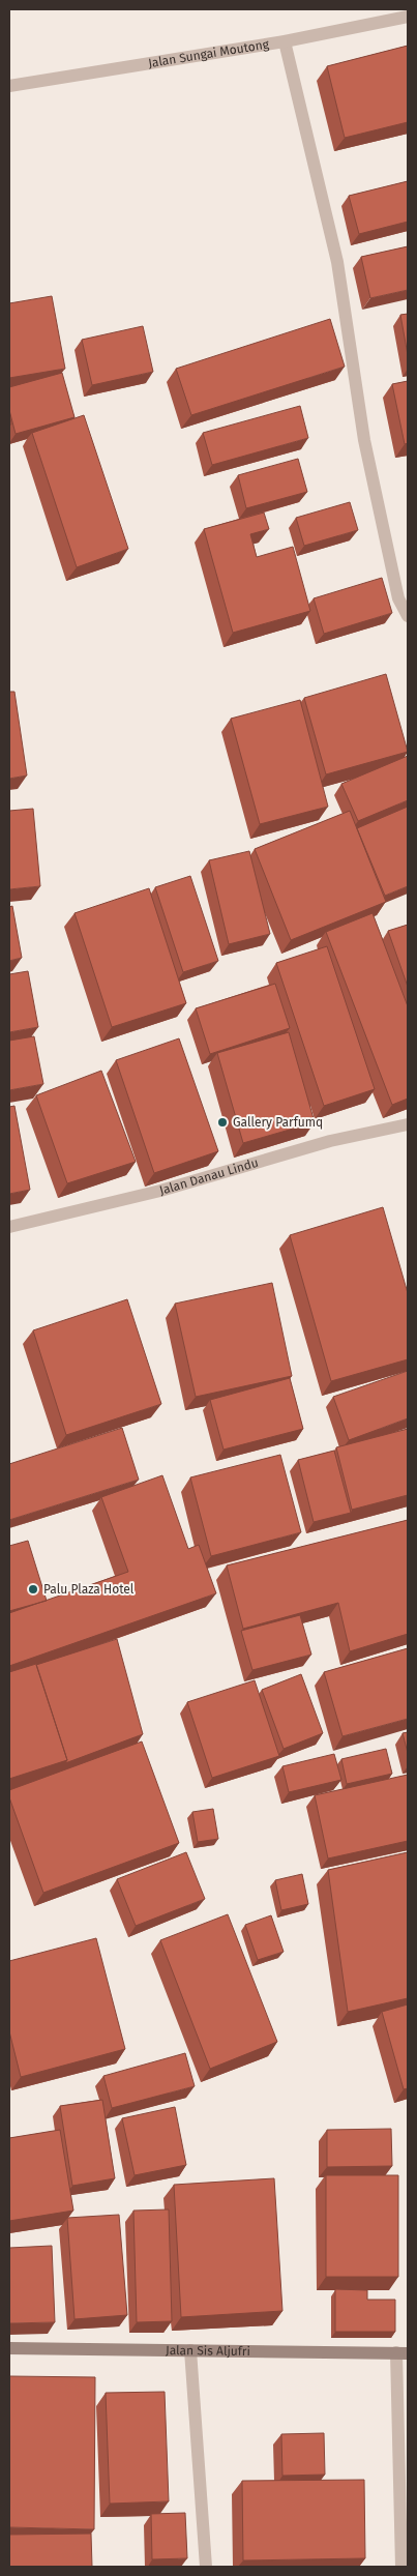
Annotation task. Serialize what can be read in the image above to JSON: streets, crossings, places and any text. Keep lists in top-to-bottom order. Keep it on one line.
{"streets":{"main road":["Jalan Sis Aljufri"],"street":["Jalan Sungai Moutong","Jalan Danau Lindu"]},"places":["Gallery Parfumq","Palu Plaza Hotel"]}
